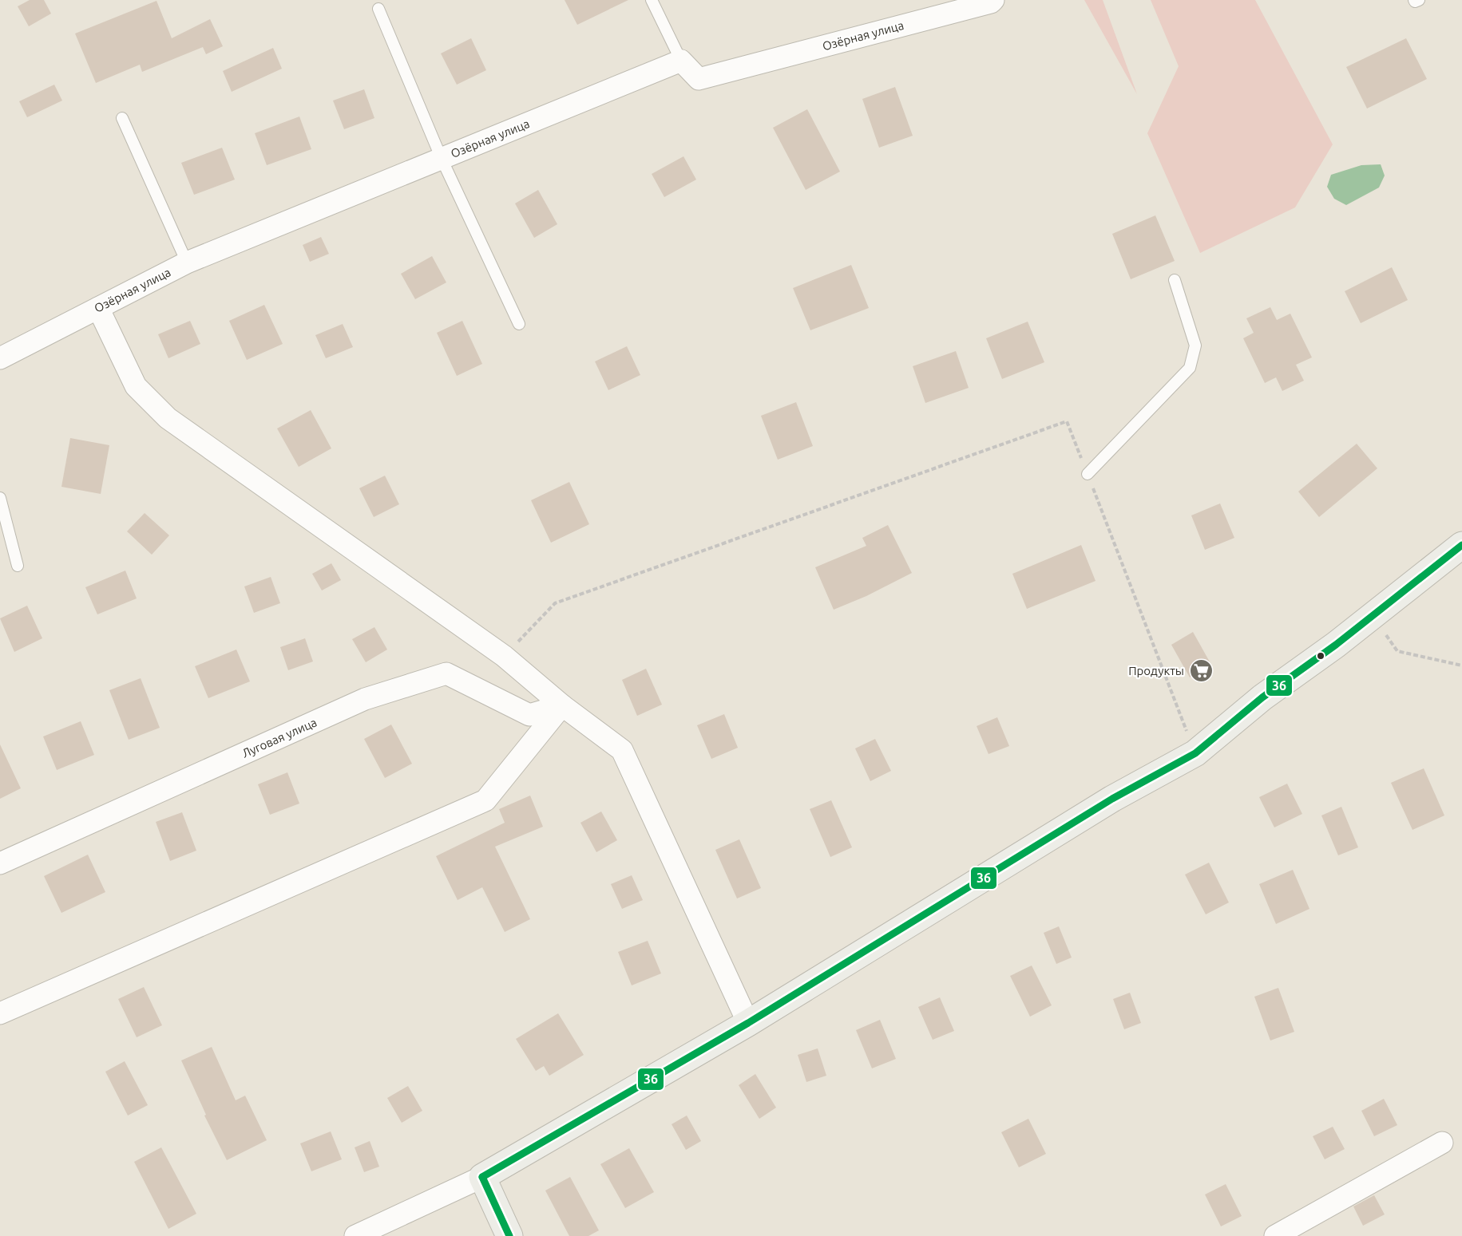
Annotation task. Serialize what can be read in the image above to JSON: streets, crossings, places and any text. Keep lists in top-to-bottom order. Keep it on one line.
{"streets":{"street":["Озёрная улица","Луговая улица"]},"places":{"supermarket":["Продукты"]},"lines":["transit line 36"]}
